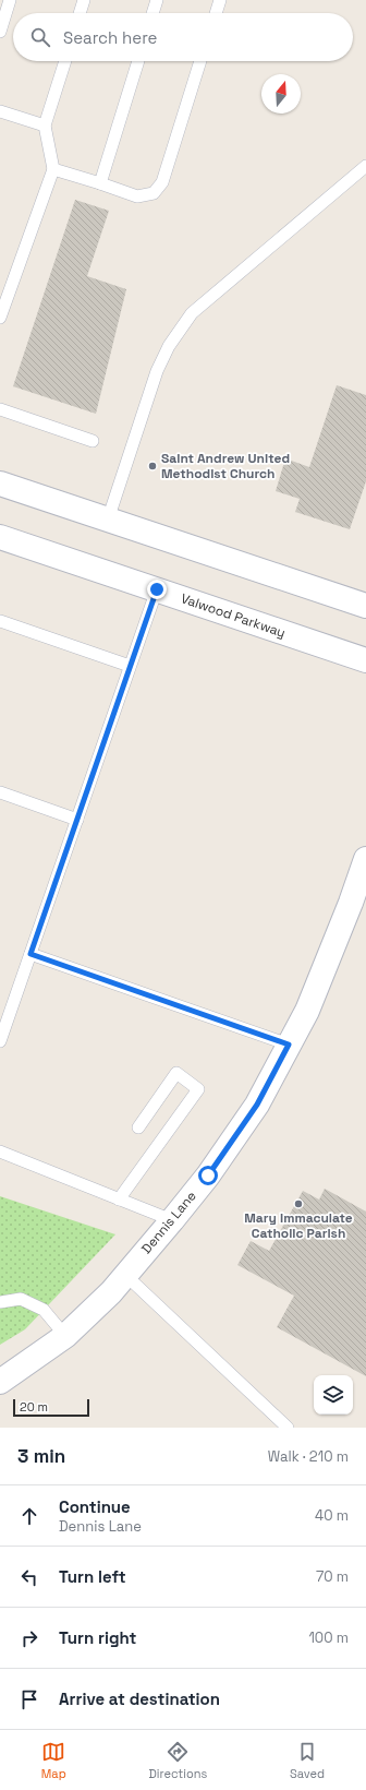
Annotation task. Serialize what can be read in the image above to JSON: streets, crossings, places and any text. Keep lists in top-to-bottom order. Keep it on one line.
{"streets":{"main road":["Valwood Parkway","Dennis Lane"]},"places":["Saint Andrew United Methodist Church","Mary Immaculate Catholic Parish"],"scale_bar":"20 m","north":"top","page":{"search":"Search here","scale":"20 m","heading":["3 min","Walk · 210 m"],"list":[["Continue","Dennis Lane","40 m"],["Turn left","70 m"],["Turn right","100 m"],"Arrive at destination"],"nav":["Map","Directions","Saved"]}}
